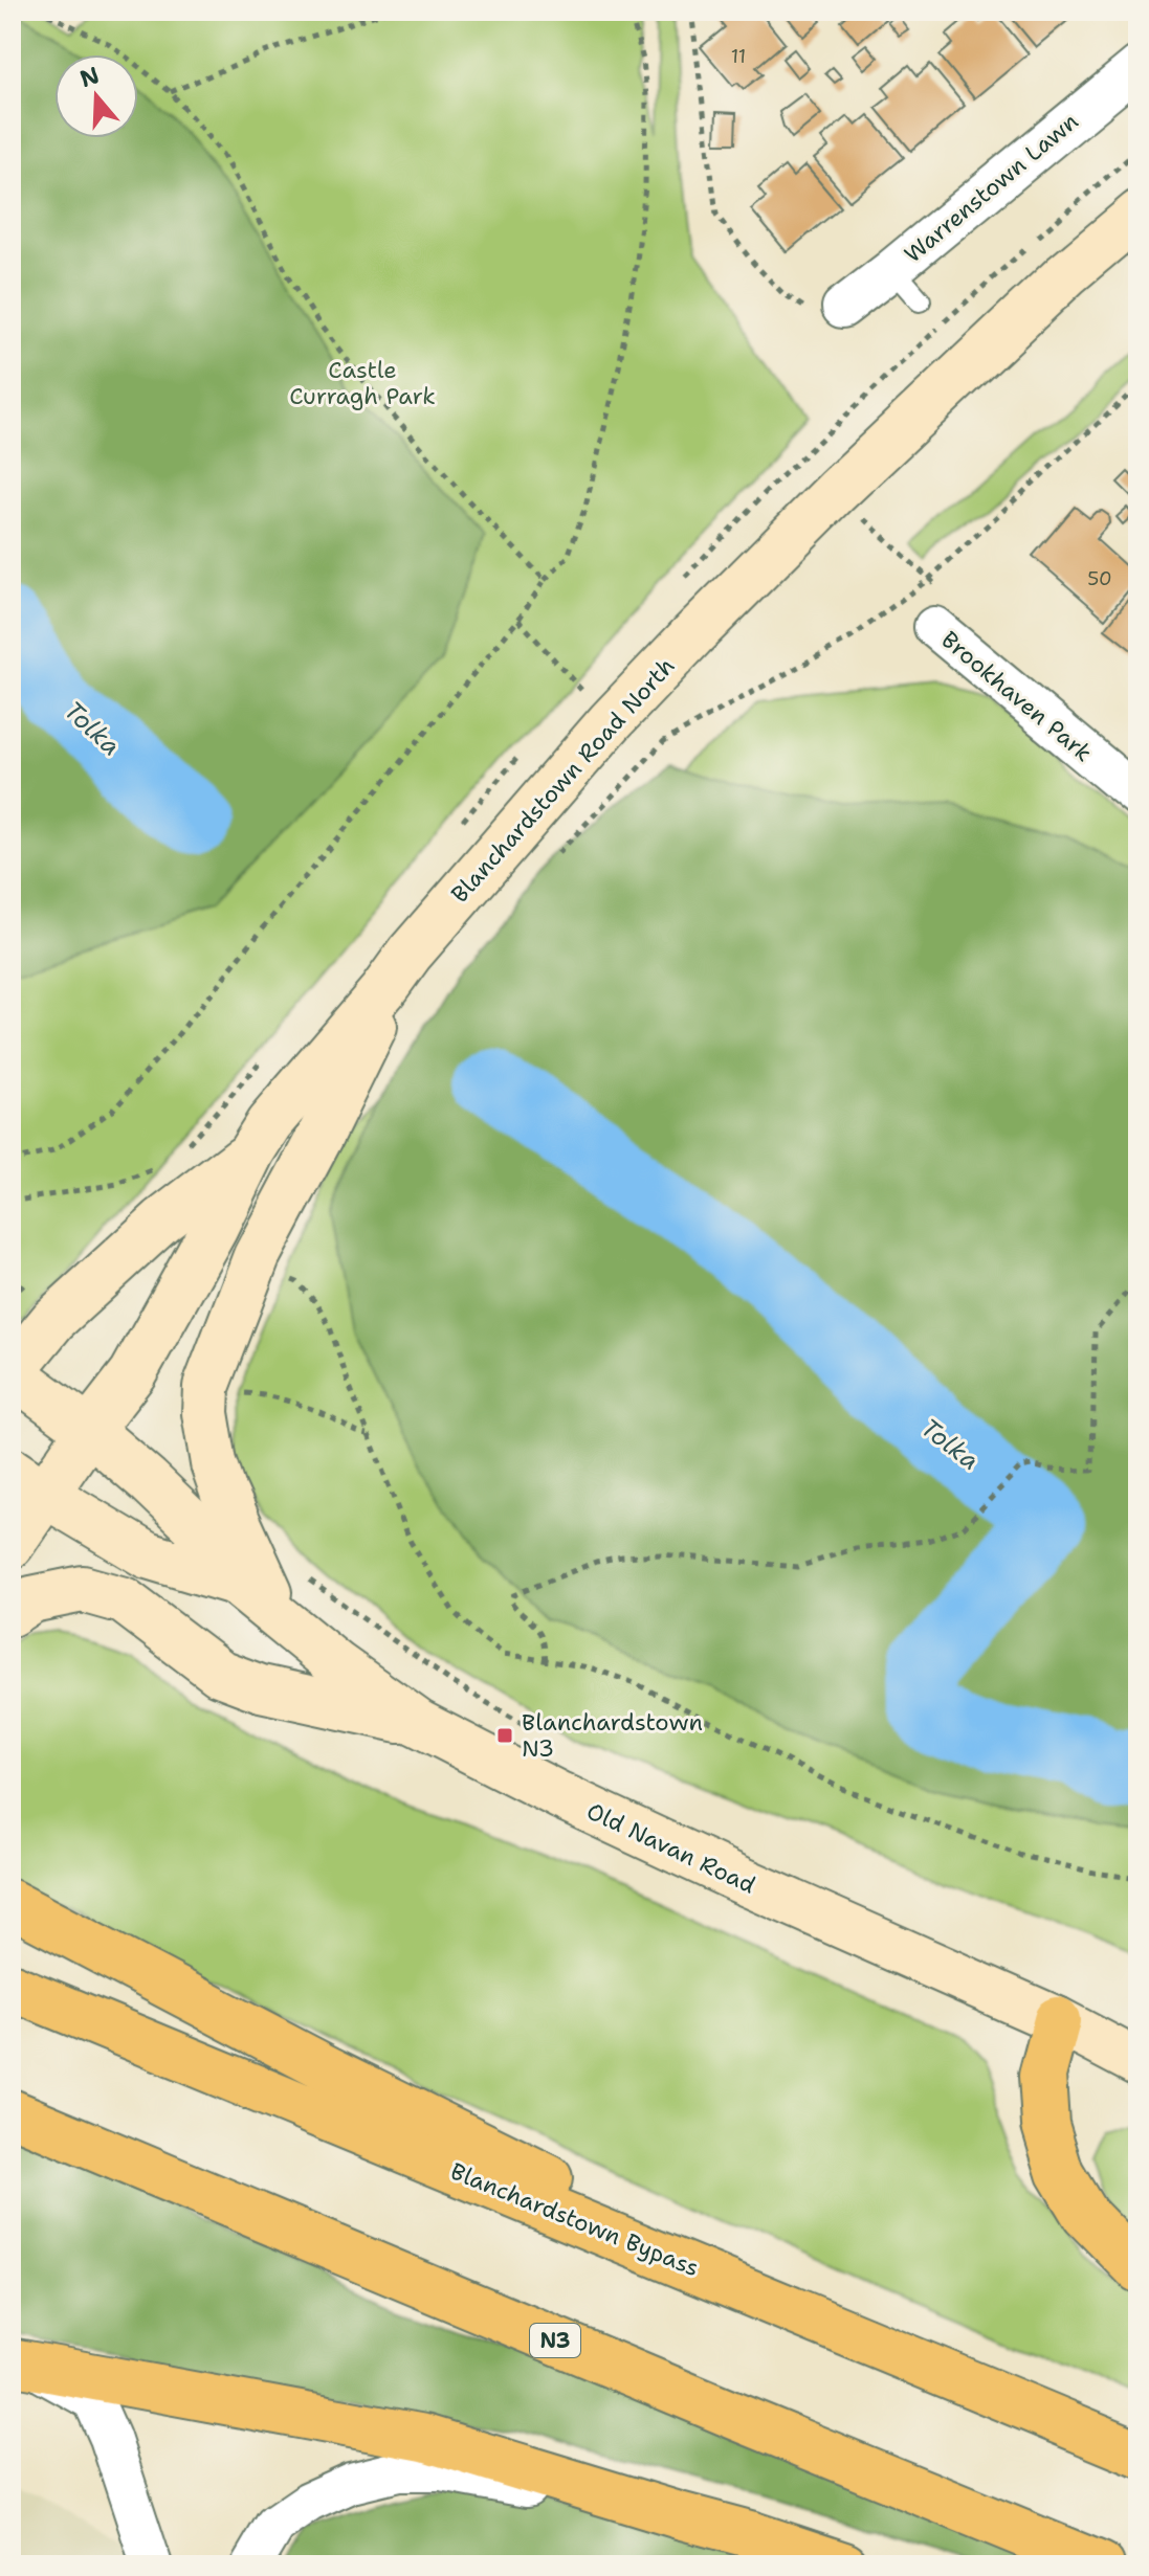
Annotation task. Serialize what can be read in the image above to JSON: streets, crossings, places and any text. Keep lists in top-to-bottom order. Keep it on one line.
{"streets":{"highway":["Blanchardstown Bypass","N3"],"street":["Warrenstown Lawn","Brookhaven Park","Blanchardstown Road North","Old Navan Road"]},"crossings":[["Blanchardstown Road North","Old Navan Road"]],"water":["Tolka"],"parks":["Castle Curragh Park"],"places":{"transit":["Blanchardstown N3"]},"house_numbers":["11","50"],"north":"top"}
